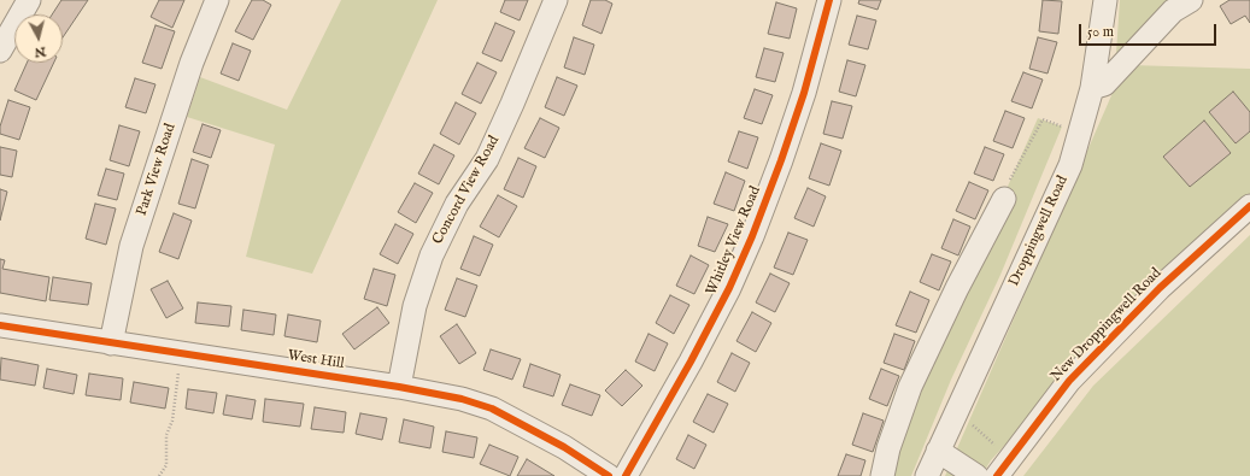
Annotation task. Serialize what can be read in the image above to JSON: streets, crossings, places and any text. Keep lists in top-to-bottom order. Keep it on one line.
{"streets":{"street":["Park View Road","Concord View Road","Droppingwell Road","Whitley View Road","New Droppingwell Road","West Hill"]},"crossings":[["Park View Road","West Hill"],["Concord View Road","West Hill"]],"scale_bar":"50 m","north":"bottom"}
